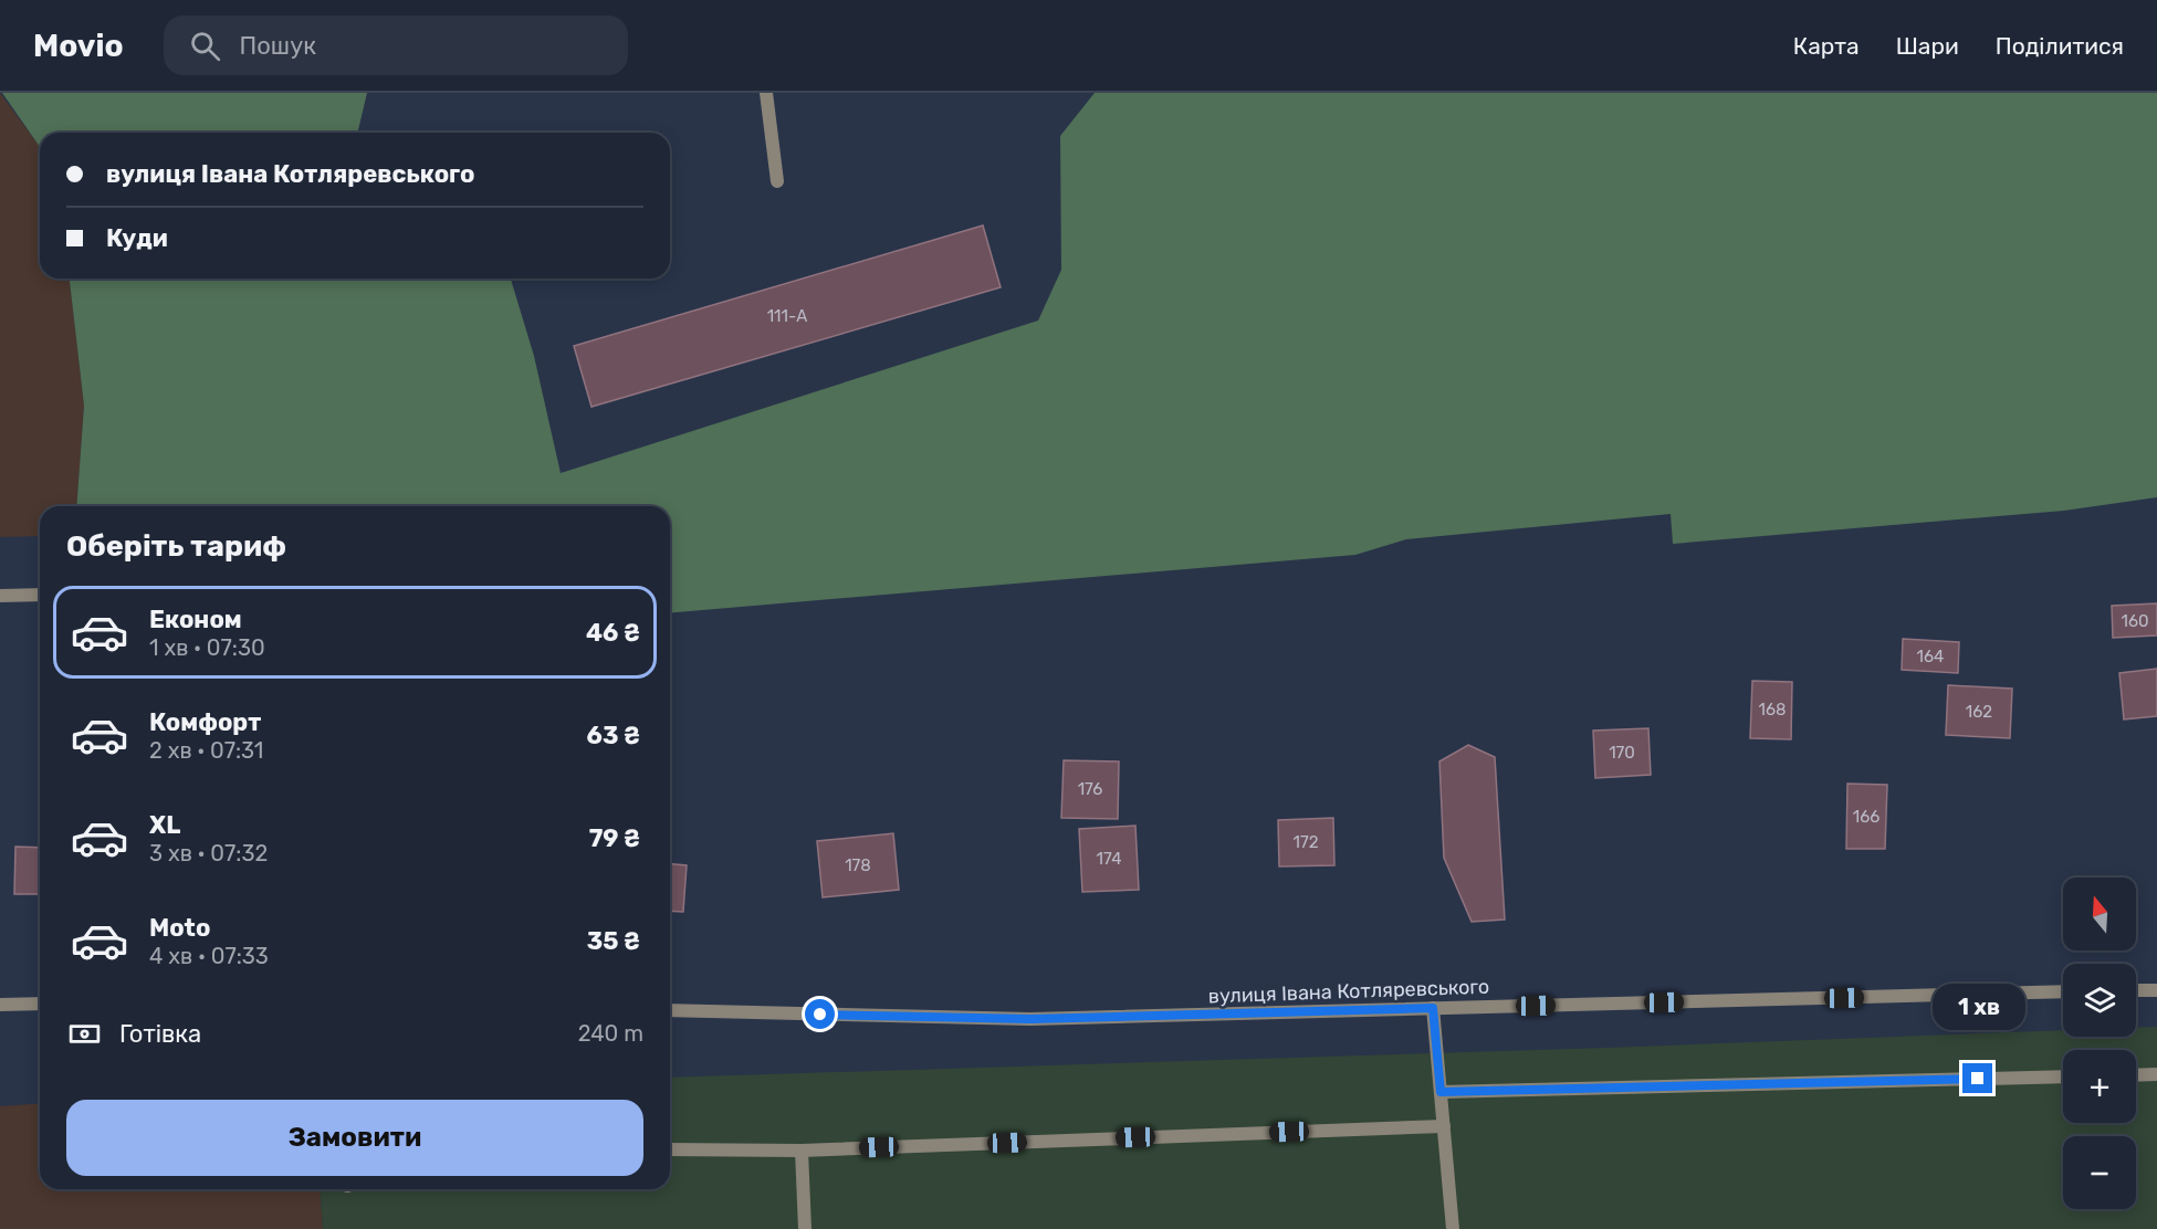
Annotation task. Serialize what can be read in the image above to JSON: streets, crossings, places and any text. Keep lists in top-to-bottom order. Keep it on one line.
{"streets":{"street":["вулиця Івана Котляревського"]},"house_numbers":["111-А","160","164","168","162","170","176","166","172","174","178"],"north":"top","page":{"header":"Movio","search":"Пошук","nav":["Карта","Шари","Поділитися"],"banner":["вулиця Івана Котляревського","Куди"],"heading":"Оберіть тариф","list":[{"name":"Економ","note":"1 хв · 07:30","value":"46 ₴"},{"name":"Комфорт","note":"2 хв · 07:31","value":"63 ₴"},{"name":"XL","note":"3 хв · 07:32","value":"79 ₴"},{"name":"Moto","note":"4 хв · 07:33","value":"35 ₴"}],"map_buttons":["+","−"],"bubble":"1 хв","pay":["Готівка","240 m"],"buttons":"Замовити"}}
